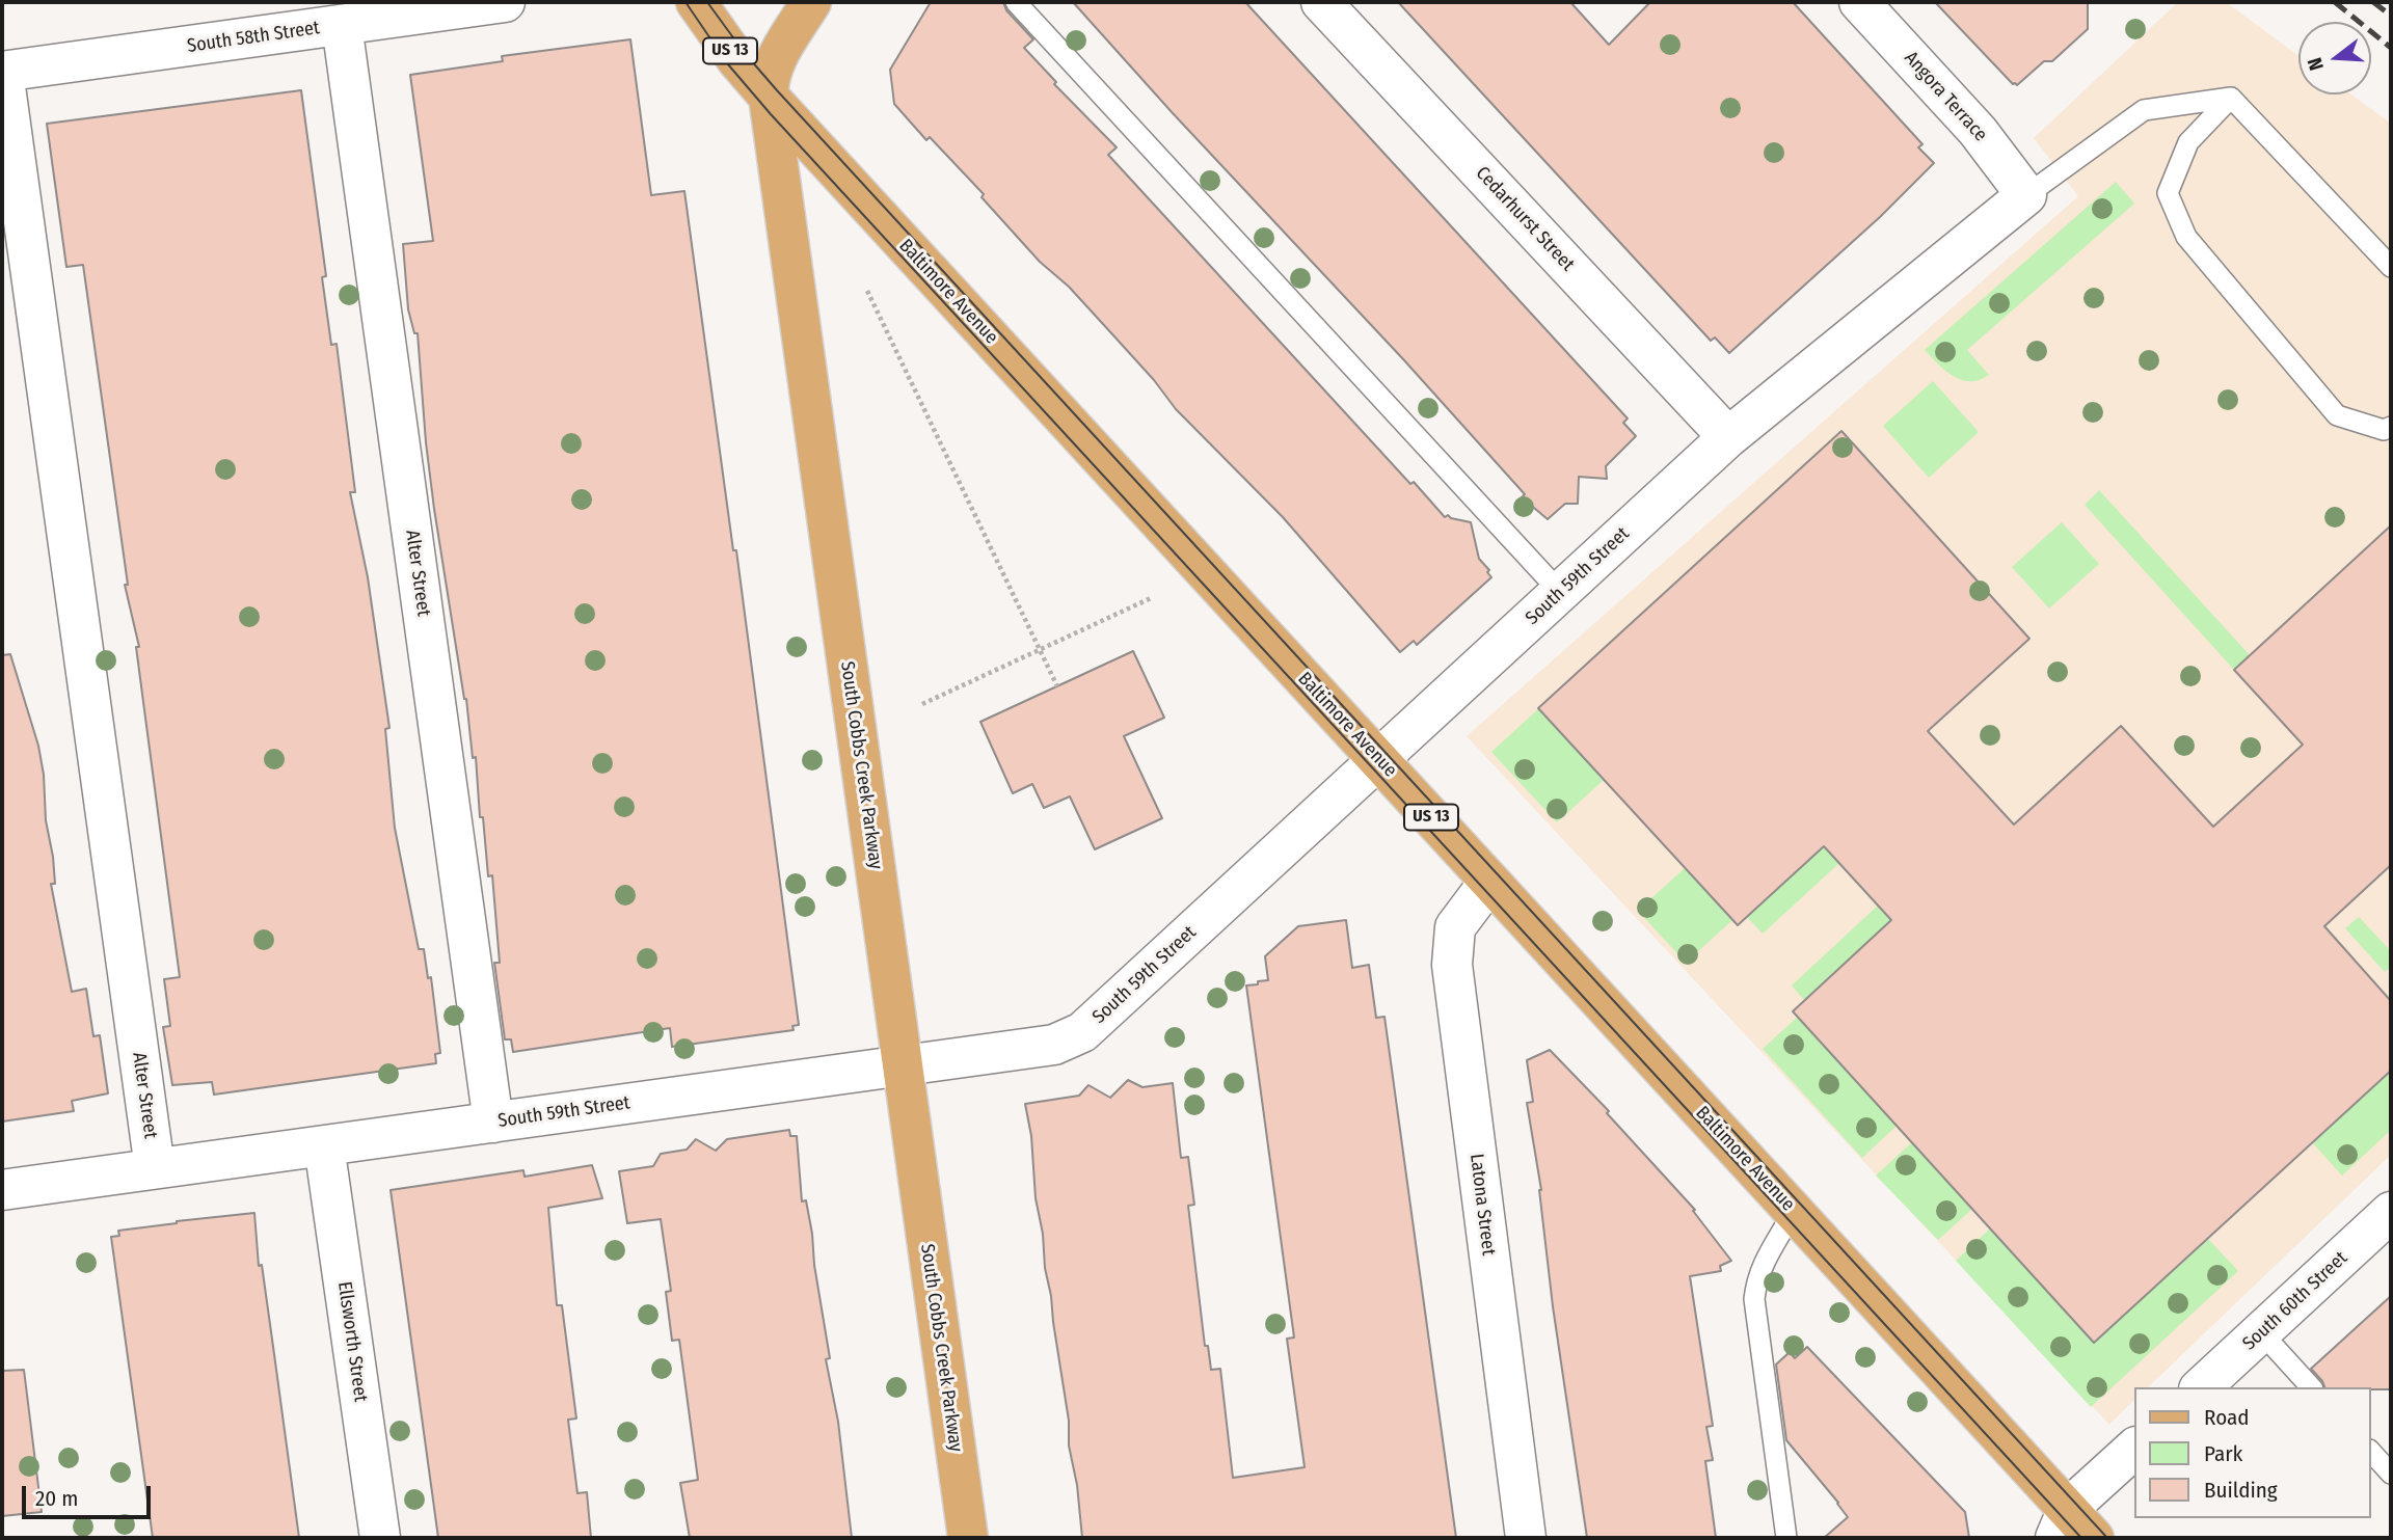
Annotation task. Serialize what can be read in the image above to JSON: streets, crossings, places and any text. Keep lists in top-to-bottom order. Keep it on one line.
{"streets":{"main road":["US 13","Baltimore Avenue","South Cobbs Creek Parkway"],"street":["South 58th Street","Angora Terrace","Cedarhurst Street","Alter Street","South 59th Street","Latona Street","South 60th Street","Ellsworth Street"]},"crossings":[["South 58th Street","Alter Street"],["Angora Terrace","South 59th Street"],["Cedarhurst Street","South 59th Street"],["Baltimore Avenue","South 59th Street"],["Baltimore Avenue","South Cobbs Creek Parkway"],["Baltimore Avenue","Latona Street"],["Alter Street","South 59th Street"],["South 59th Street","South Cobbs Creek Parkway"],["South 59th Street","Ellsworth Street"]],"legend":["Road","Park","Building"],"scale_bar":"20 m","north":"left"}
